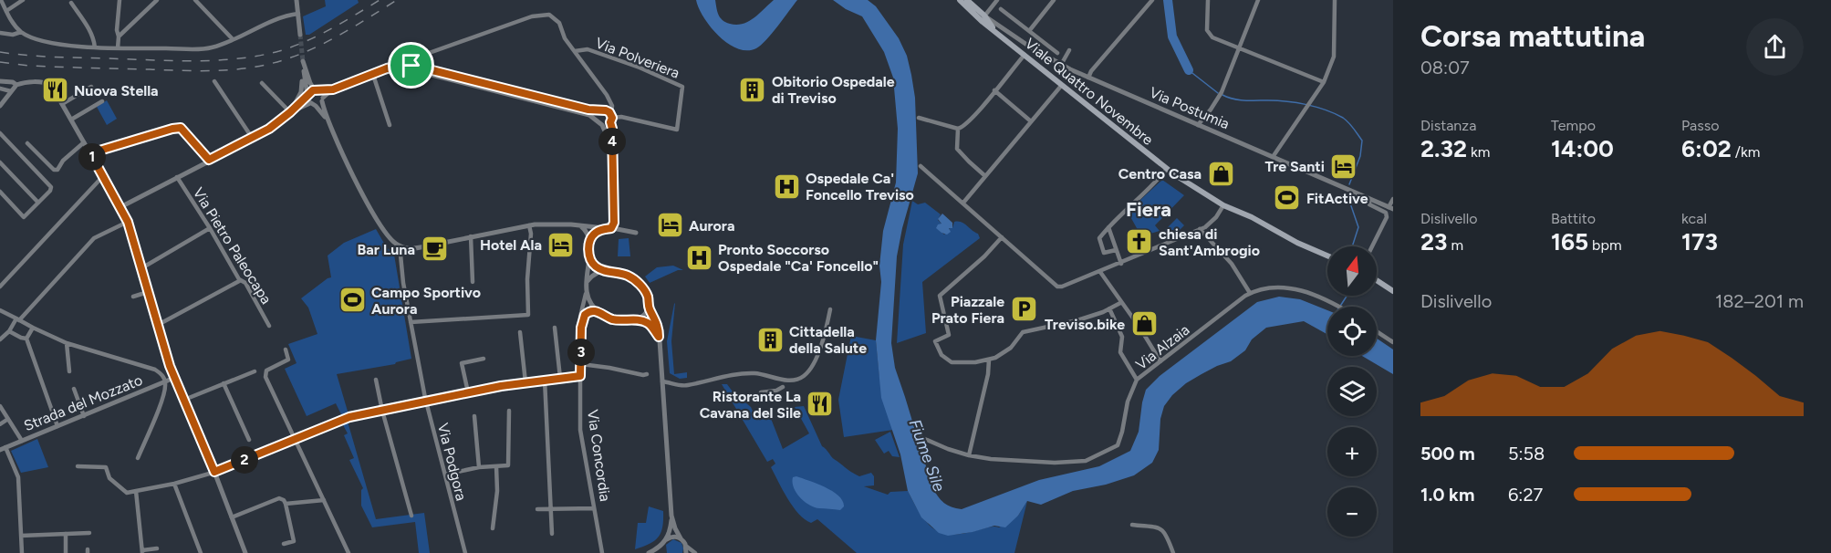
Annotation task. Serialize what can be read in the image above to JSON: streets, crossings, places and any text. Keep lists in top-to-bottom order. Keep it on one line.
{"streets":{"main road":["Viale Quattro Novembre"],"street":["Via Polveriera","Via Postumia","Via Pietro Paleocapa","Via Alzaia","Strada del Mozzato","Via Concordia","Via Podgora"]},"crossings":[["Viale Quattro Novembre","Via Postumia"]],"districts":["Fiera"],"water":["Fiume Sile"],"places":{"building":["Obitorio Ospedale di Treviso","Cittadella della Salute"],"restaurant":["Nuova Stella","Ristorante La Cavana del Sile"],"hotel":["Tre Santi","Aurora","Hotel Ala"],"shop":["Centro Casa","Treviso.bike"],"hospital":["Ospedale Ca' Foncello Treviso","Pronto Soccorso Ospedale \"Ca' Foncello\""],"sports":["FitActive","Campo Sportivo Aurora"],"church":["chiesa di Sant'Ambrogio"],"cafe":["Bar Luna"],"parking":["Piazzale Prato Fiera"]},"north":"top","page":{"heading":["Corsa mattutina","08:07"],"stats":[["Distanza","2.32 km"],["Tempo","14:00"],["Passo","6:02 /km"],["Dislivello","23 m"],["Battito","165 bpm"],["kcal","173"]],"pins":["4","1","3","2"],"map_buttons":["+","−"],"chart":["Dislivello","182–201 m"],"list":[{"name":"500 m","note":"5:58"},{"name":"1.0 km","note":"6:27"}]}}
